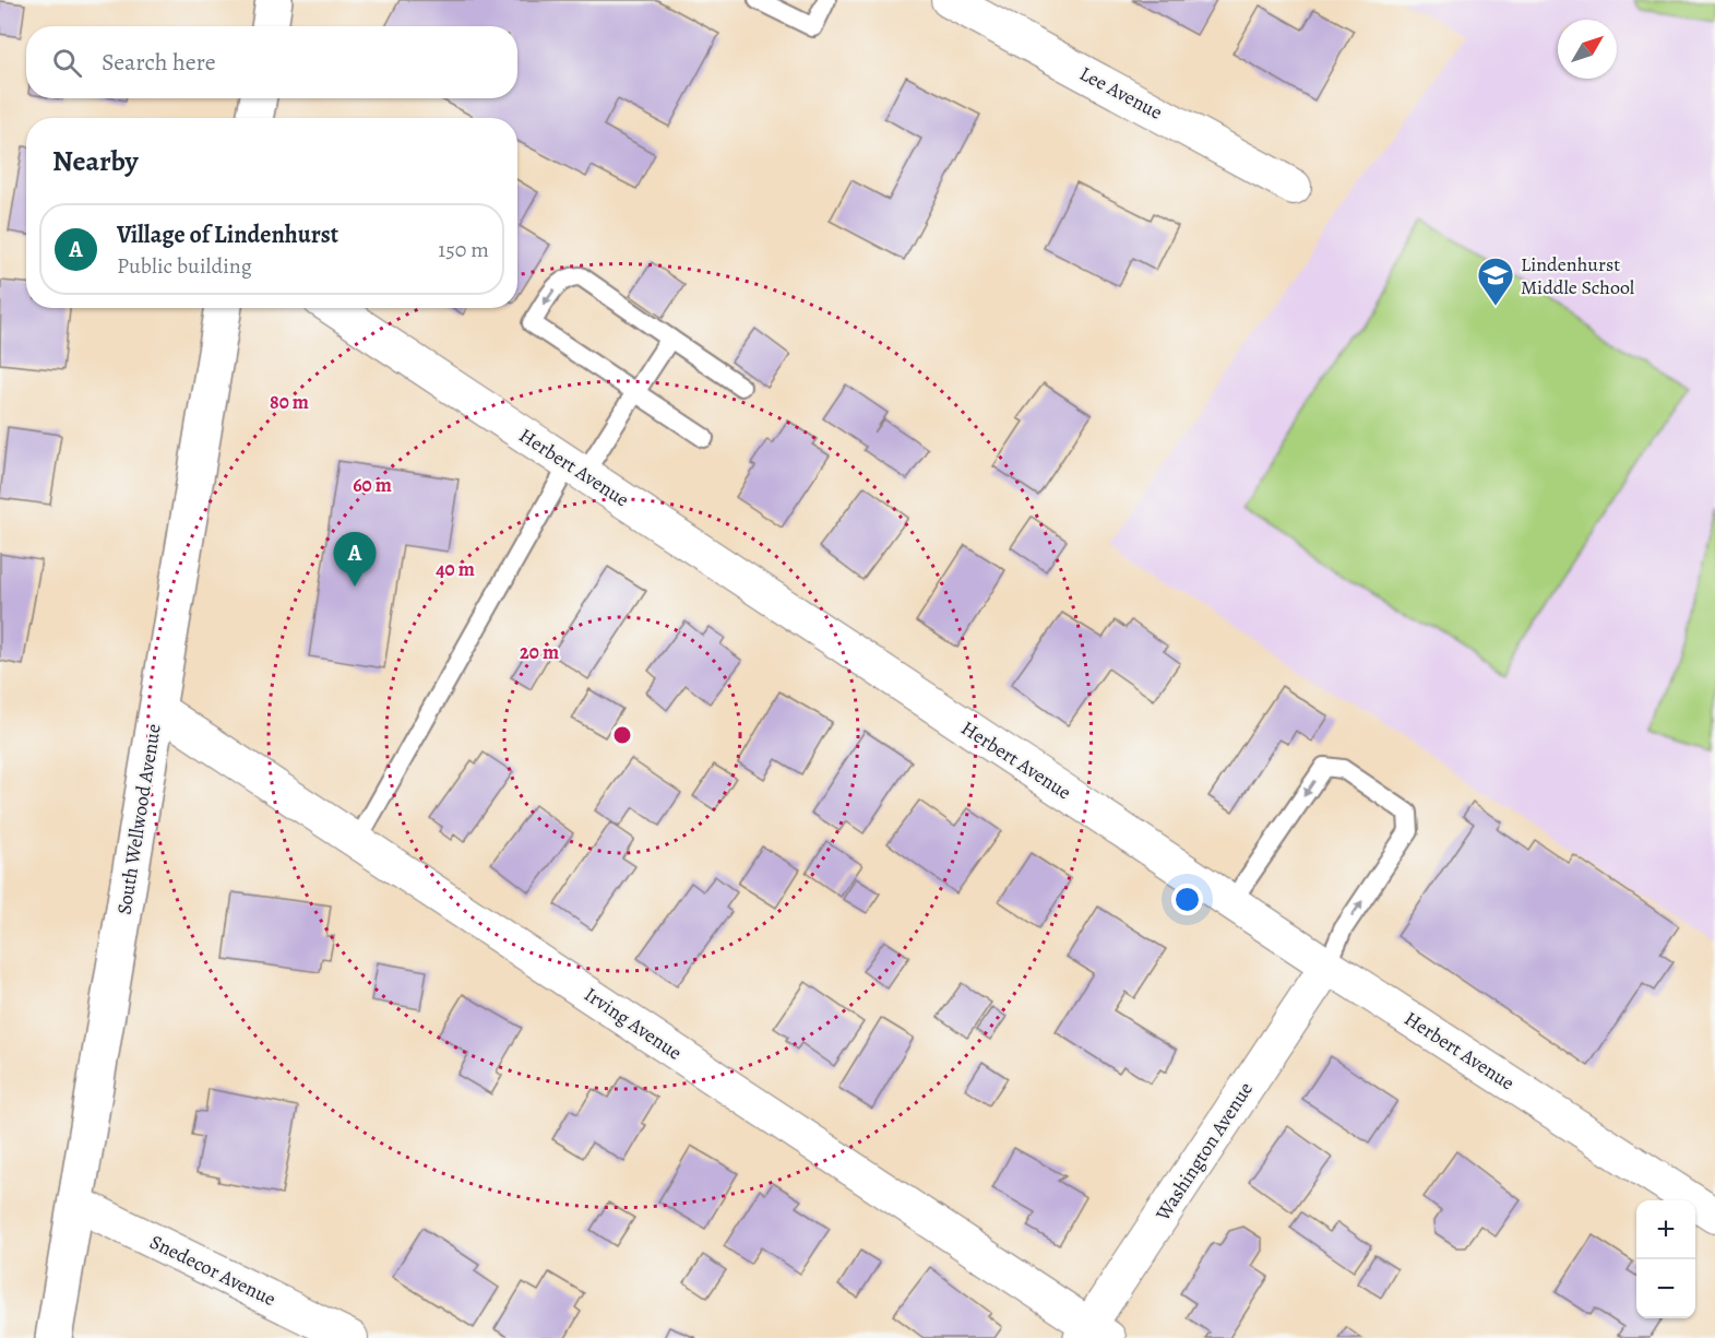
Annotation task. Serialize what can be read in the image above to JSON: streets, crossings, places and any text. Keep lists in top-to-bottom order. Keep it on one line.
{"streets":{"main road":["South Wellwood Avenue"],"street":["Lee Avenue","Herbert Avenue","Irving Avenue","Washington Avenue","Snedecor Avenue"]},"crossings":[["Herbert Avenue","Washington Avenue"],["South Wellwood Avenue","Irving Avenue"],["South Wellwood Avenue","Snedecor Avenue"],["Irving Avenue","Washington Avenue"]],"places":{"school or university":["Lindenhurst Middle School"]},"north":"top right","page":{"search":"Search here","heading":"Nearby","list":[{"mark":"A","name":"Village of Lindenhurst","note":"Public building","value":"150 m"}],"pins":"A","map_buttons":["+","−"]},"rings":["80 m","60 m","40 m","20 m"]}
